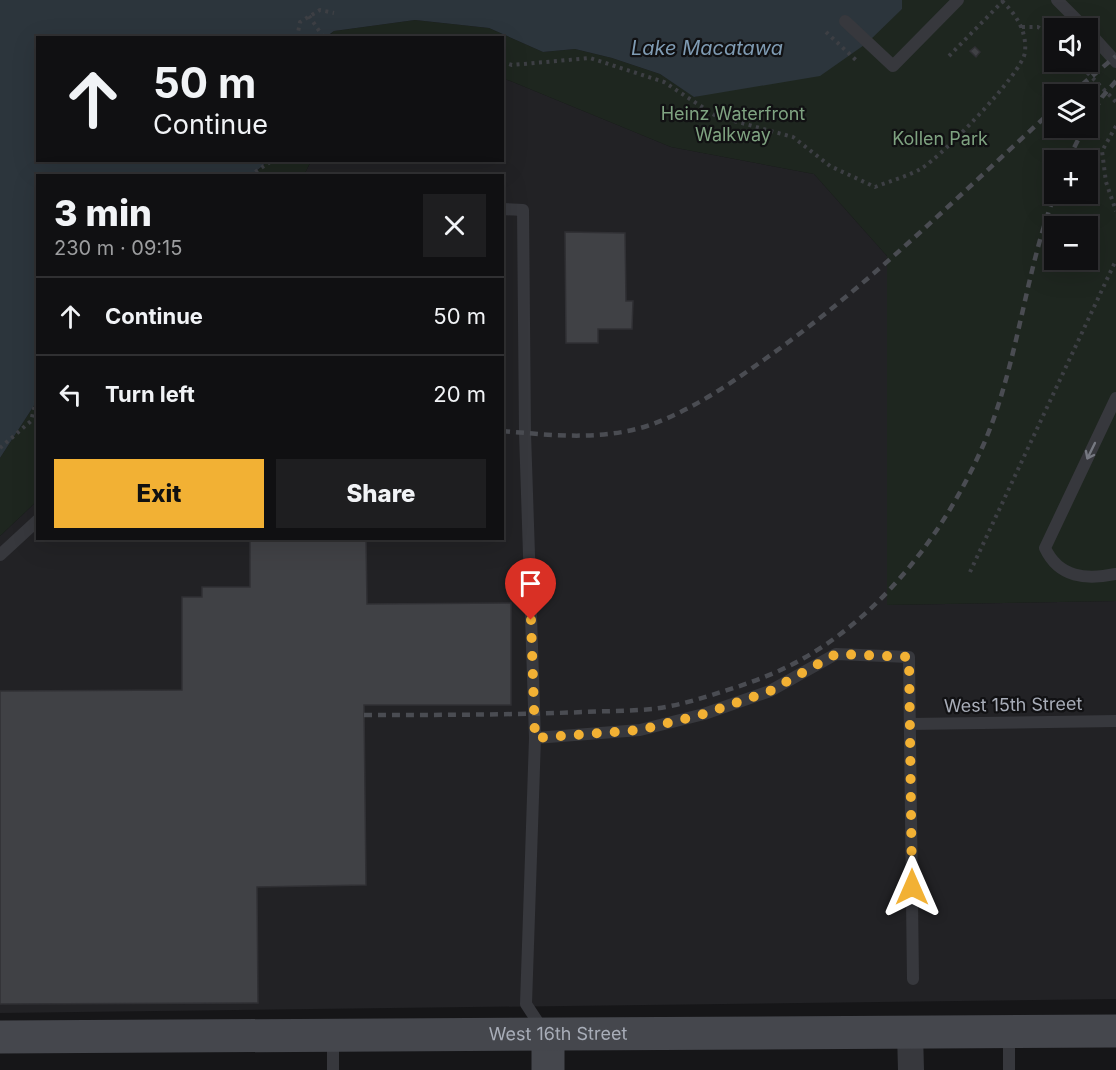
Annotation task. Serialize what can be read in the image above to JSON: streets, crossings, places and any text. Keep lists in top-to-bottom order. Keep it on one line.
{"streets":{"street":["West 16th Street"],"lane":["West 15th Street"]},"water":["Lake Macatawa"],"parks":["Heinz Waterfront Walkway","Kollen Park"],"page":{"map_buttons":["+","−"],"turn":["50 m","Continue"],"heading":["3 min","230 m · 09:15"],"list":[{"name":"Continue","value":"50 m"},{"name":"Turn left","value":"20 m"}],"buttons":["Exit","Share"]}}
